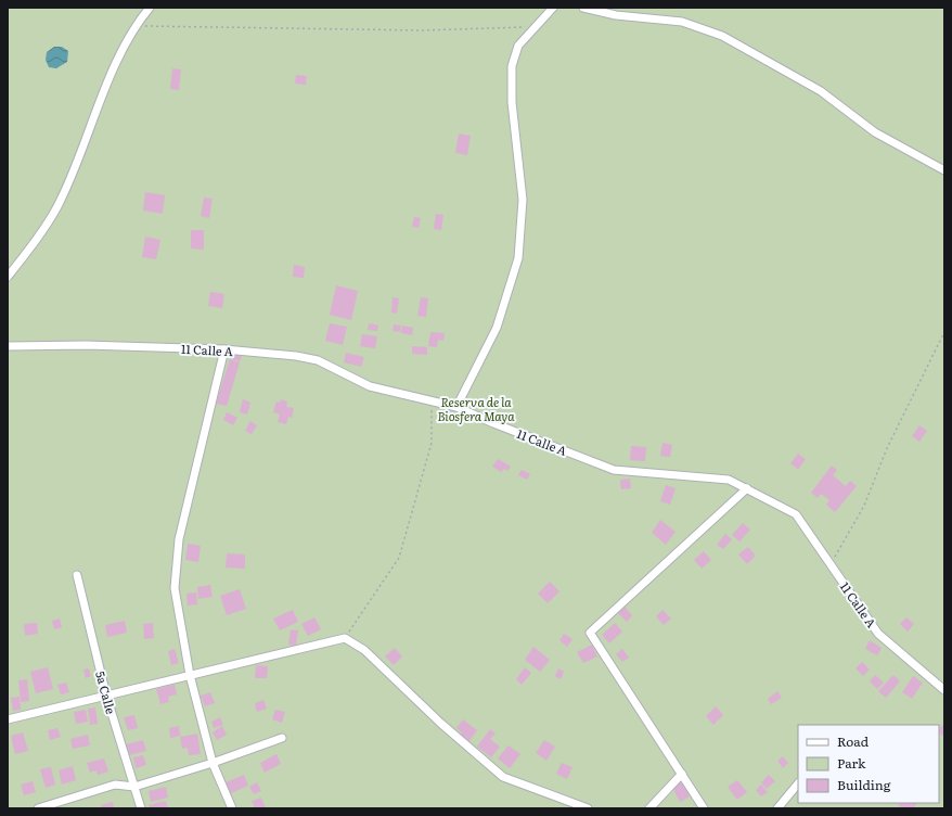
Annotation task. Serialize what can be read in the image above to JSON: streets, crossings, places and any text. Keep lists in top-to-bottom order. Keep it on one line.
{"streets":{"street":["11 Calle A","5a Calle"]},"parks":["Reserva de la Biosfera Maya"],"legend":["Road","Park","Building"]}
